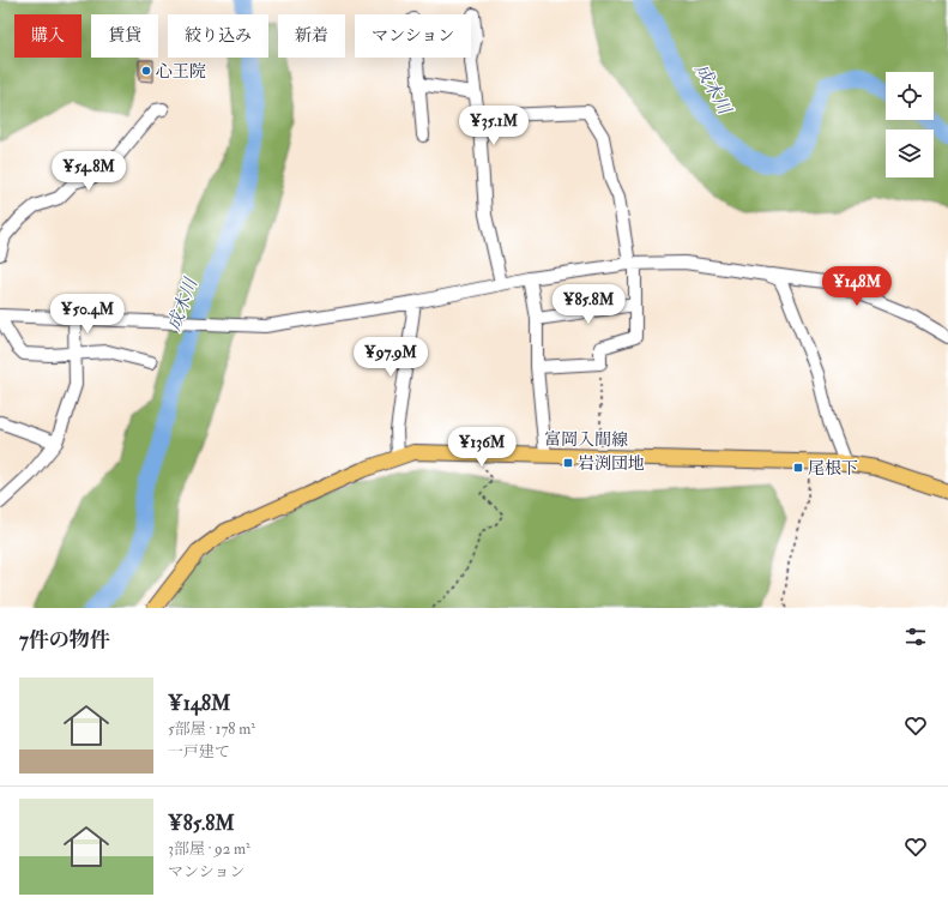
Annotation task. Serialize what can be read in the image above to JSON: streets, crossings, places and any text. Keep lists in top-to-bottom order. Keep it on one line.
{"streets":{"main road":["富岡入間線"]},"water":["成木川"],"places":{"other":["心王院"],"transit":["岩渕団地","尾根下"]},"page":{"chip":["購入","賃貸","絞り込み","新着","マンション"],"price":["¥35.1M","¥54.8M","¥148M","¥85.8M","¥50.4M","¥97.9M","¥136M"],"heading":"7件の物件","list":[{"name":"¥148M","note":"5部屋 · 178 m² · 一戸建て"},{"name":"¥85.8M","note":"3部屋 · 92 m² · マンション"}]}}
